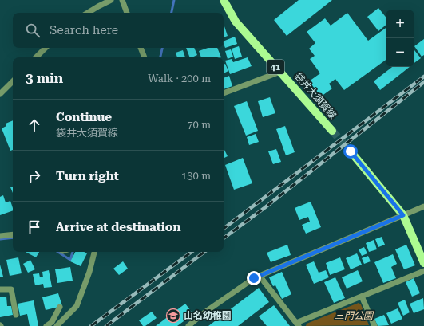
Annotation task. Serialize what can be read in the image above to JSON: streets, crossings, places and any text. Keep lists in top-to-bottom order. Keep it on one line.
{"streets":{"main road":["41","袋井大須賀線"]},"parks":["三門公園"],"places":{"school or university":["山名幼稚園"]},"page":{"map_buttons":["+","−"],"search":"Search here","heading":["3 min","Walk · 200 m"],"list":[["Continue","袋井大須賀線","70 m"],["Turn right","130 m"],"Arrive at destination"]}}
